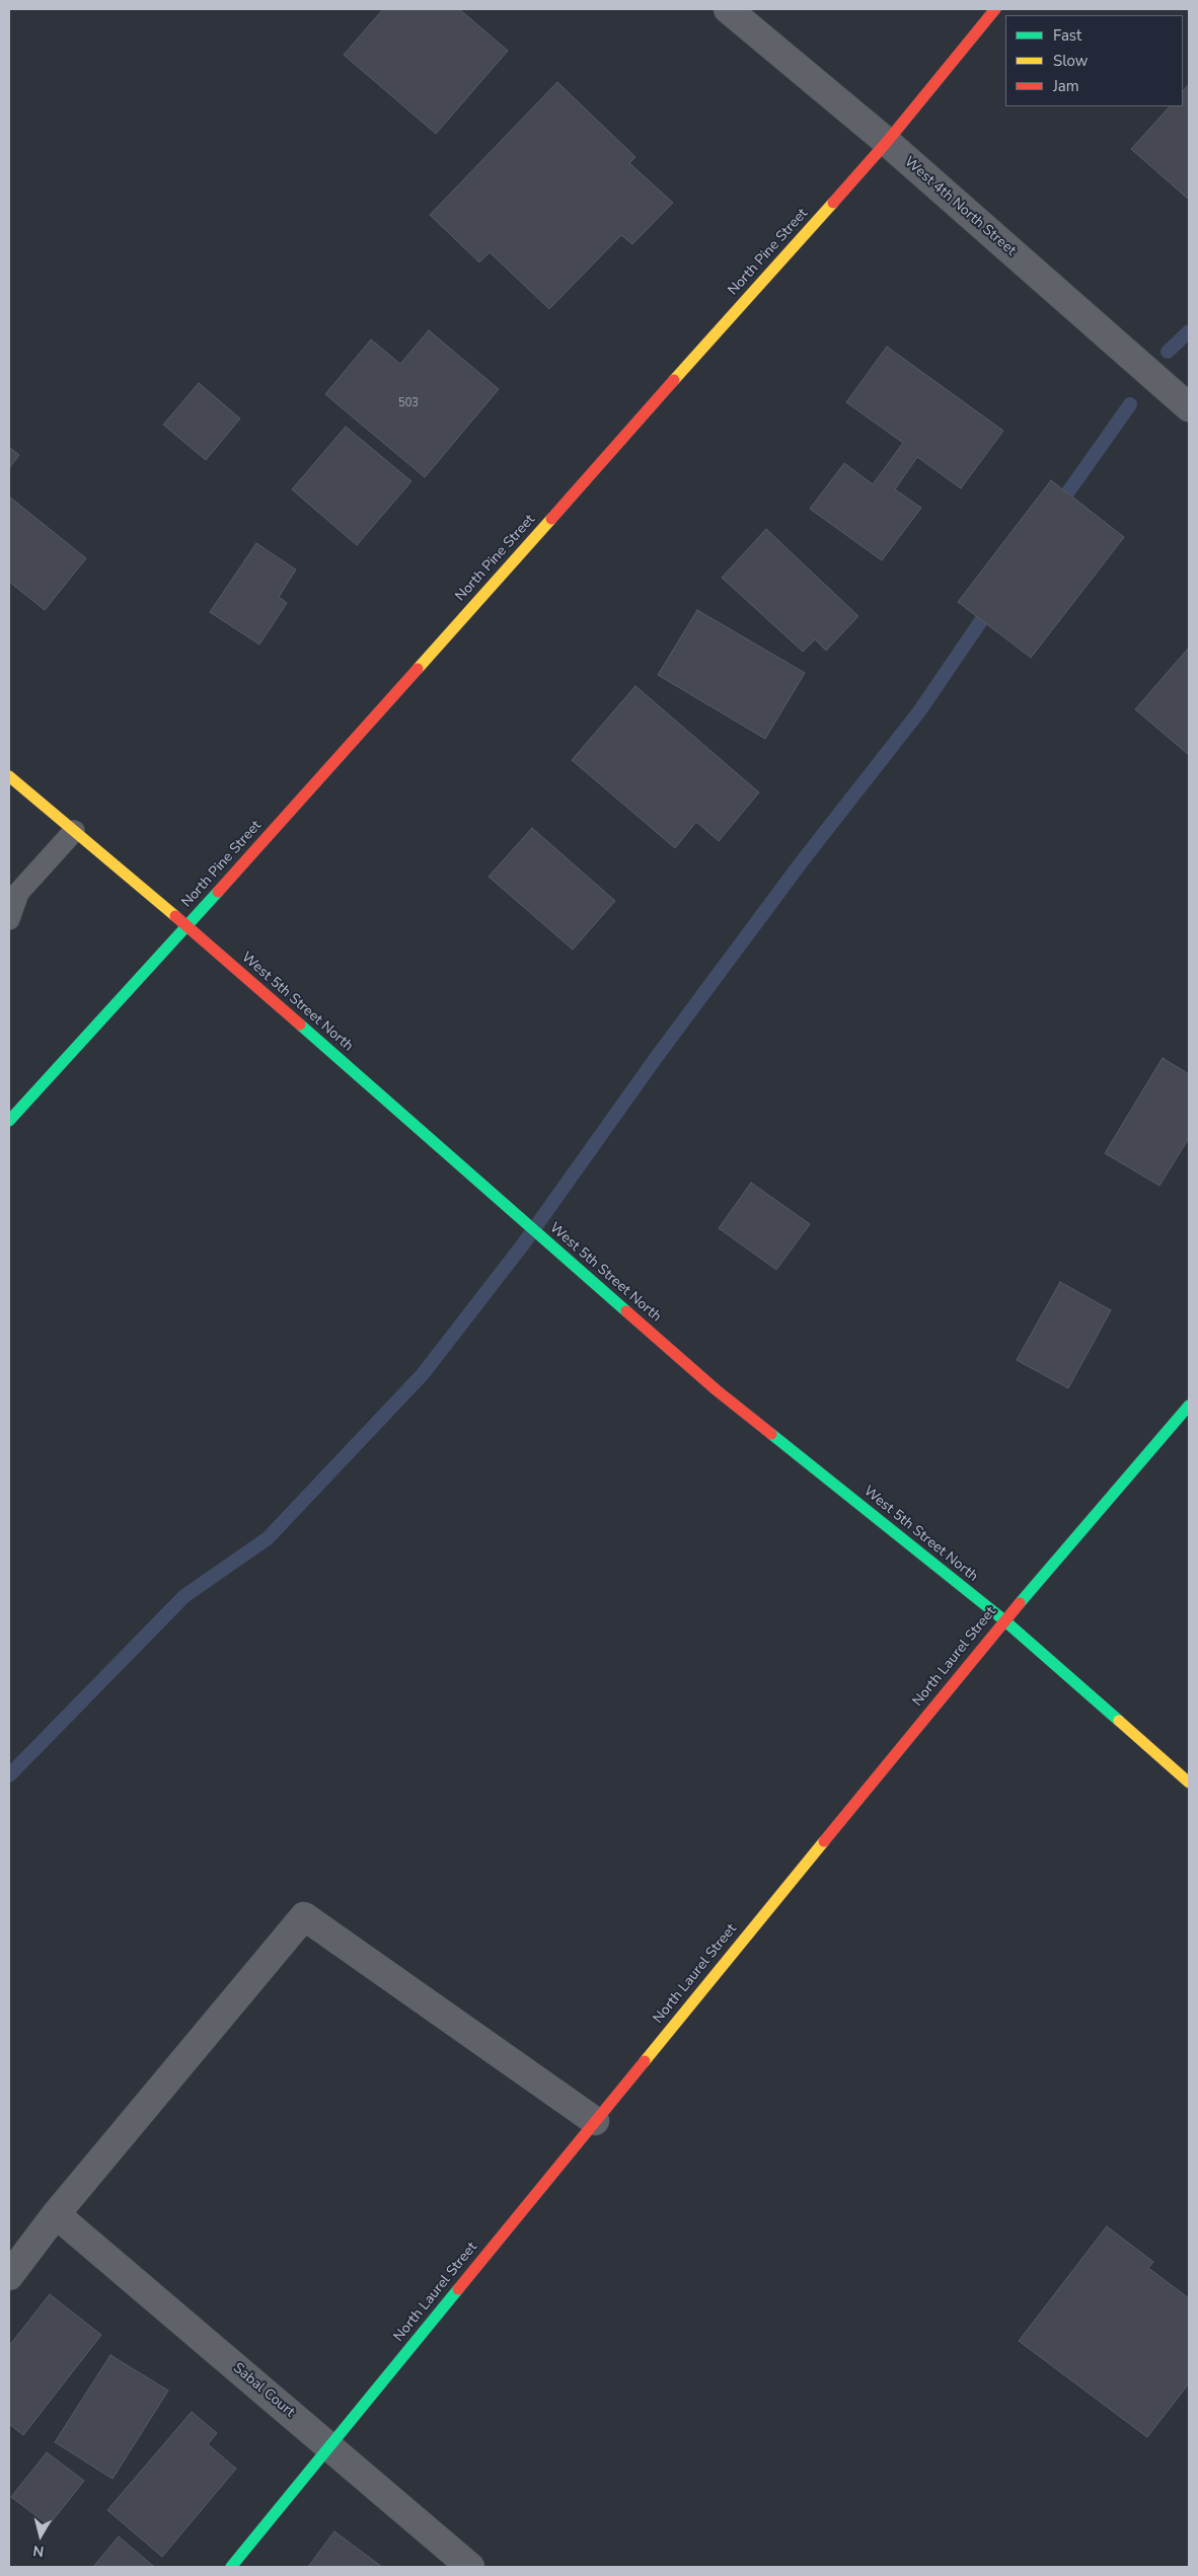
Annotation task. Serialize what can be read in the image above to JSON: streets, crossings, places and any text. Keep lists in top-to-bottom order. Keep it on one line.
{"streets":{"street":["West 4th North Street","North Pine Street","West 5th Street North","North Laurel Street","Sabal Court"]},"crossings":[["West 4th North Street","North Pine Street"],["North Pine Street","West 5th Street North"],["West 5th Street North","North Laurel Street"],["North Laurel Street","Sabal Court"]],"house_numbers":["503"],"legend":["Fast","Slow","Jam"],"north":"bottom"}
